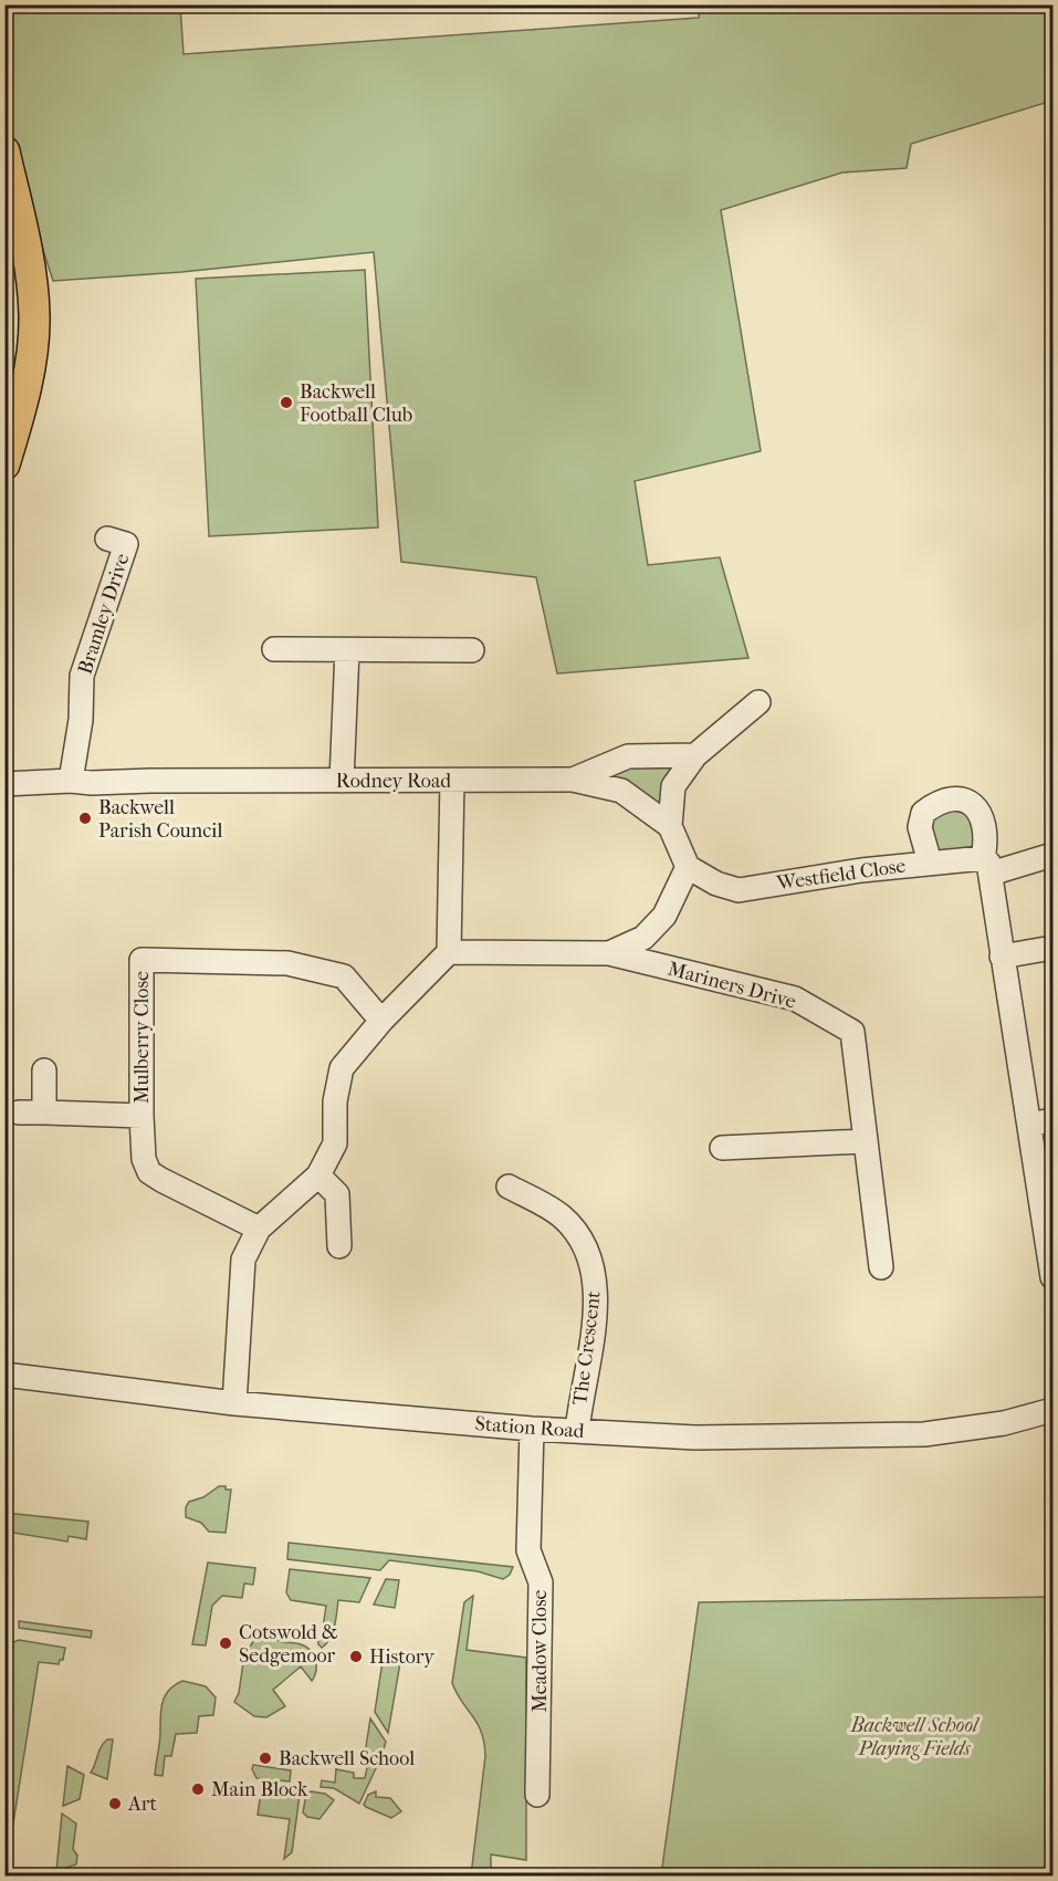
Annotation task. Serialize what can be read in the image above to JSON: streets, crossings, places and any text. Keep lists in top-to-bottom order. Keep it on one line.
{"streets":{"street":["Bramley Drive","Rodney Road","Westfield Close","Mariners Drive","Mulberry Close","The Crescent","Station Road","Meadow Close"]},"crossings":[["Bramley Drive","Rodney Road"],["The Crescent","Station Road"],["Station Road","Meadow Close"]],"parks":["Backwell School Playing Fields"],"places":["Backwell Football Club","Backwell Parish Council","Cotswold & Sedgemoor","History","Backwell School","Main Block","Art"]}
